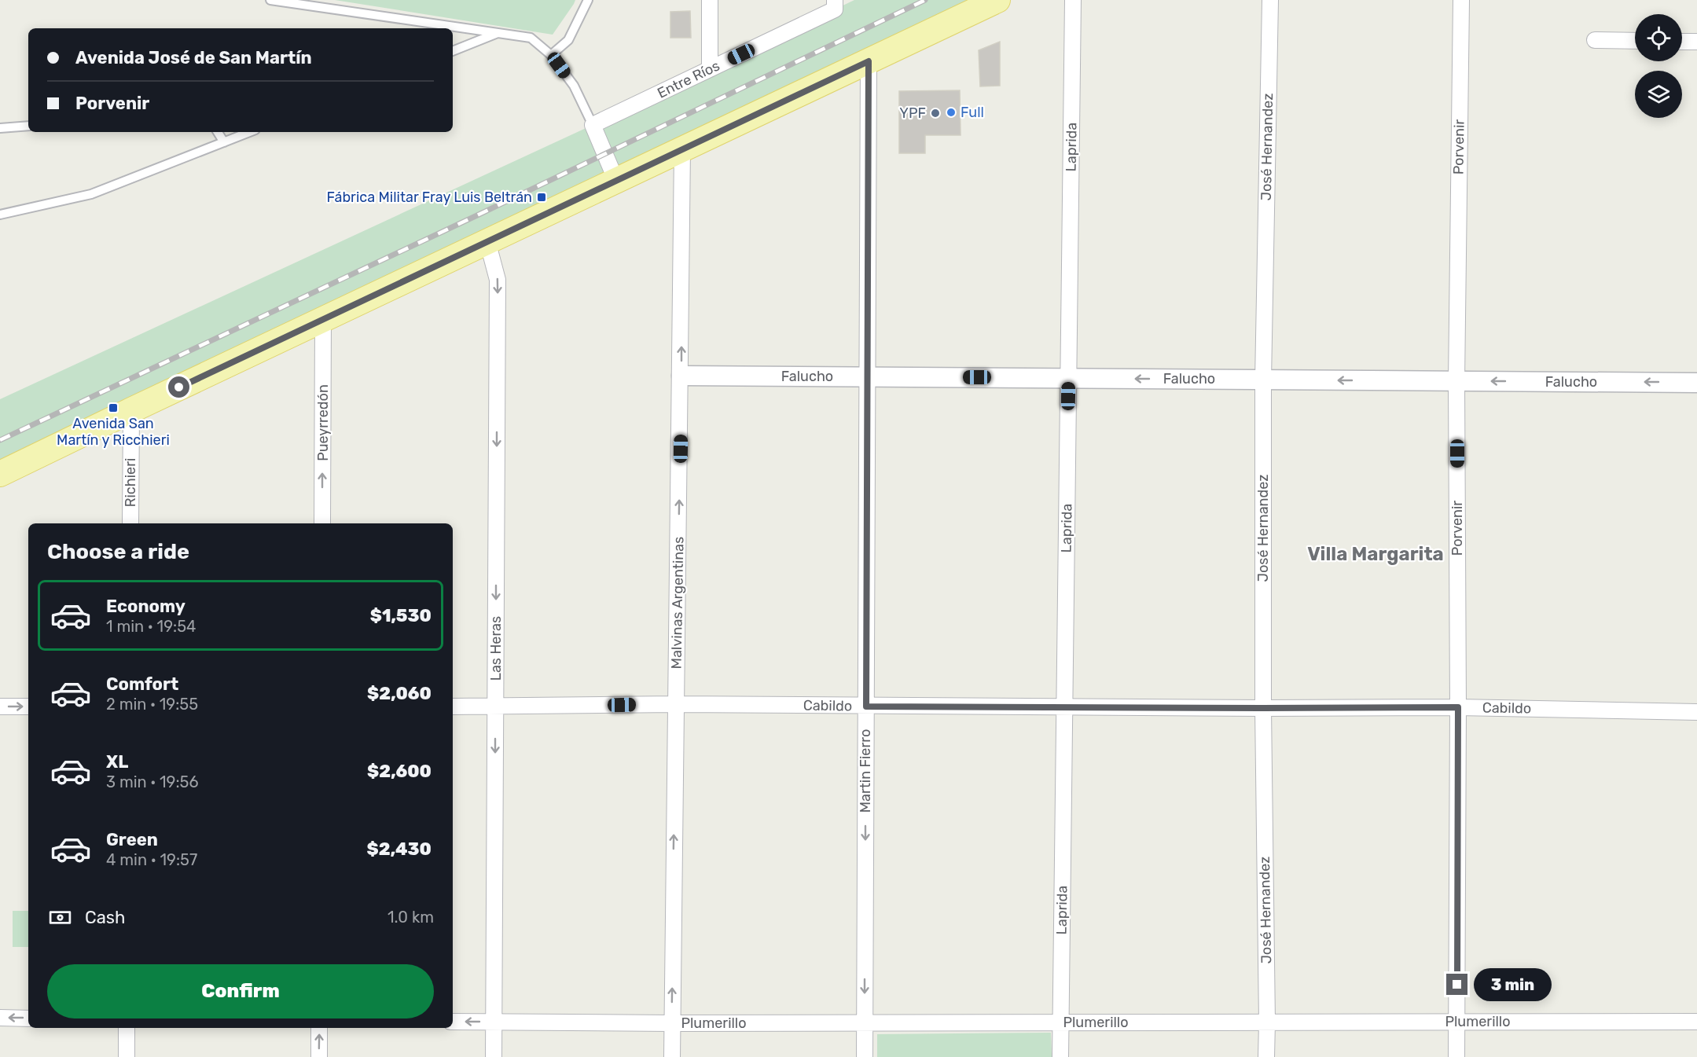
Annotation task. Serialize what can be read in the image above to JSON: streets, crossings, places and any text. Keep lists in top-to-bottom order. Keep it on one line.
{"streets":{"street":["Entre Ríos","Laprida","José Hernandez","Porvenir","Falucho","Pueyrredón","Richieri","Malvinas Argentinas","Las Heras","Cabildo","Martin Fierro","Plumerillo"]},"crossings":[["Laprida","Falucho"],["Laprida","Cabildo"],["Laprida","Plumerillo"],["José Hernandez","Falucho"],["José Hernandez","Cabildo"],["José Hernandez","Plumerillo"],["Porvenir","Falucho"],["Porvenir","Cabildo"],["Porvenir","Plumerillo"],["Falucho","Malvinas Argentinas"],["Falucho","Martin Fierro"],["Malvinas Argentinas","Cabildo"],["Malvinas Argentinas","Plumerillo"],["Las Heras","Cabildo"],["Las Heras","Plumerillo"],["Cabildo","Martin Fierro"],["Martin Fierro","Plumerillo"]],"one_way":["Falucho","Pueyrredón","Malvinas Argentinas","Las Heras"],"districts":["Villa Margarita"],"places":{"other":["Full","YPF"],"transit":["Fábrica Militar Fray Luis Beltrán","Avenida San Martín y Ricchieri"]},"page":{"banner":["Avenida José de San Martín","Porvenir"],"heading":"Choose a ride","list":[{"name":"Economy","note":"1 min · 19:54","value":"$1,530"},{"name":"Comfort","note":"2 min · 19:55","value":"$2,060"},{"name":"XL","note":"3 min · 19:56","value":"$2,600"},{"name":"Green","note":"4 min · 19:57","value":"$2,430"}],"pay":["Cash","1.0 km"],"buttons":"Confirm","bubble":"3 min"}}
